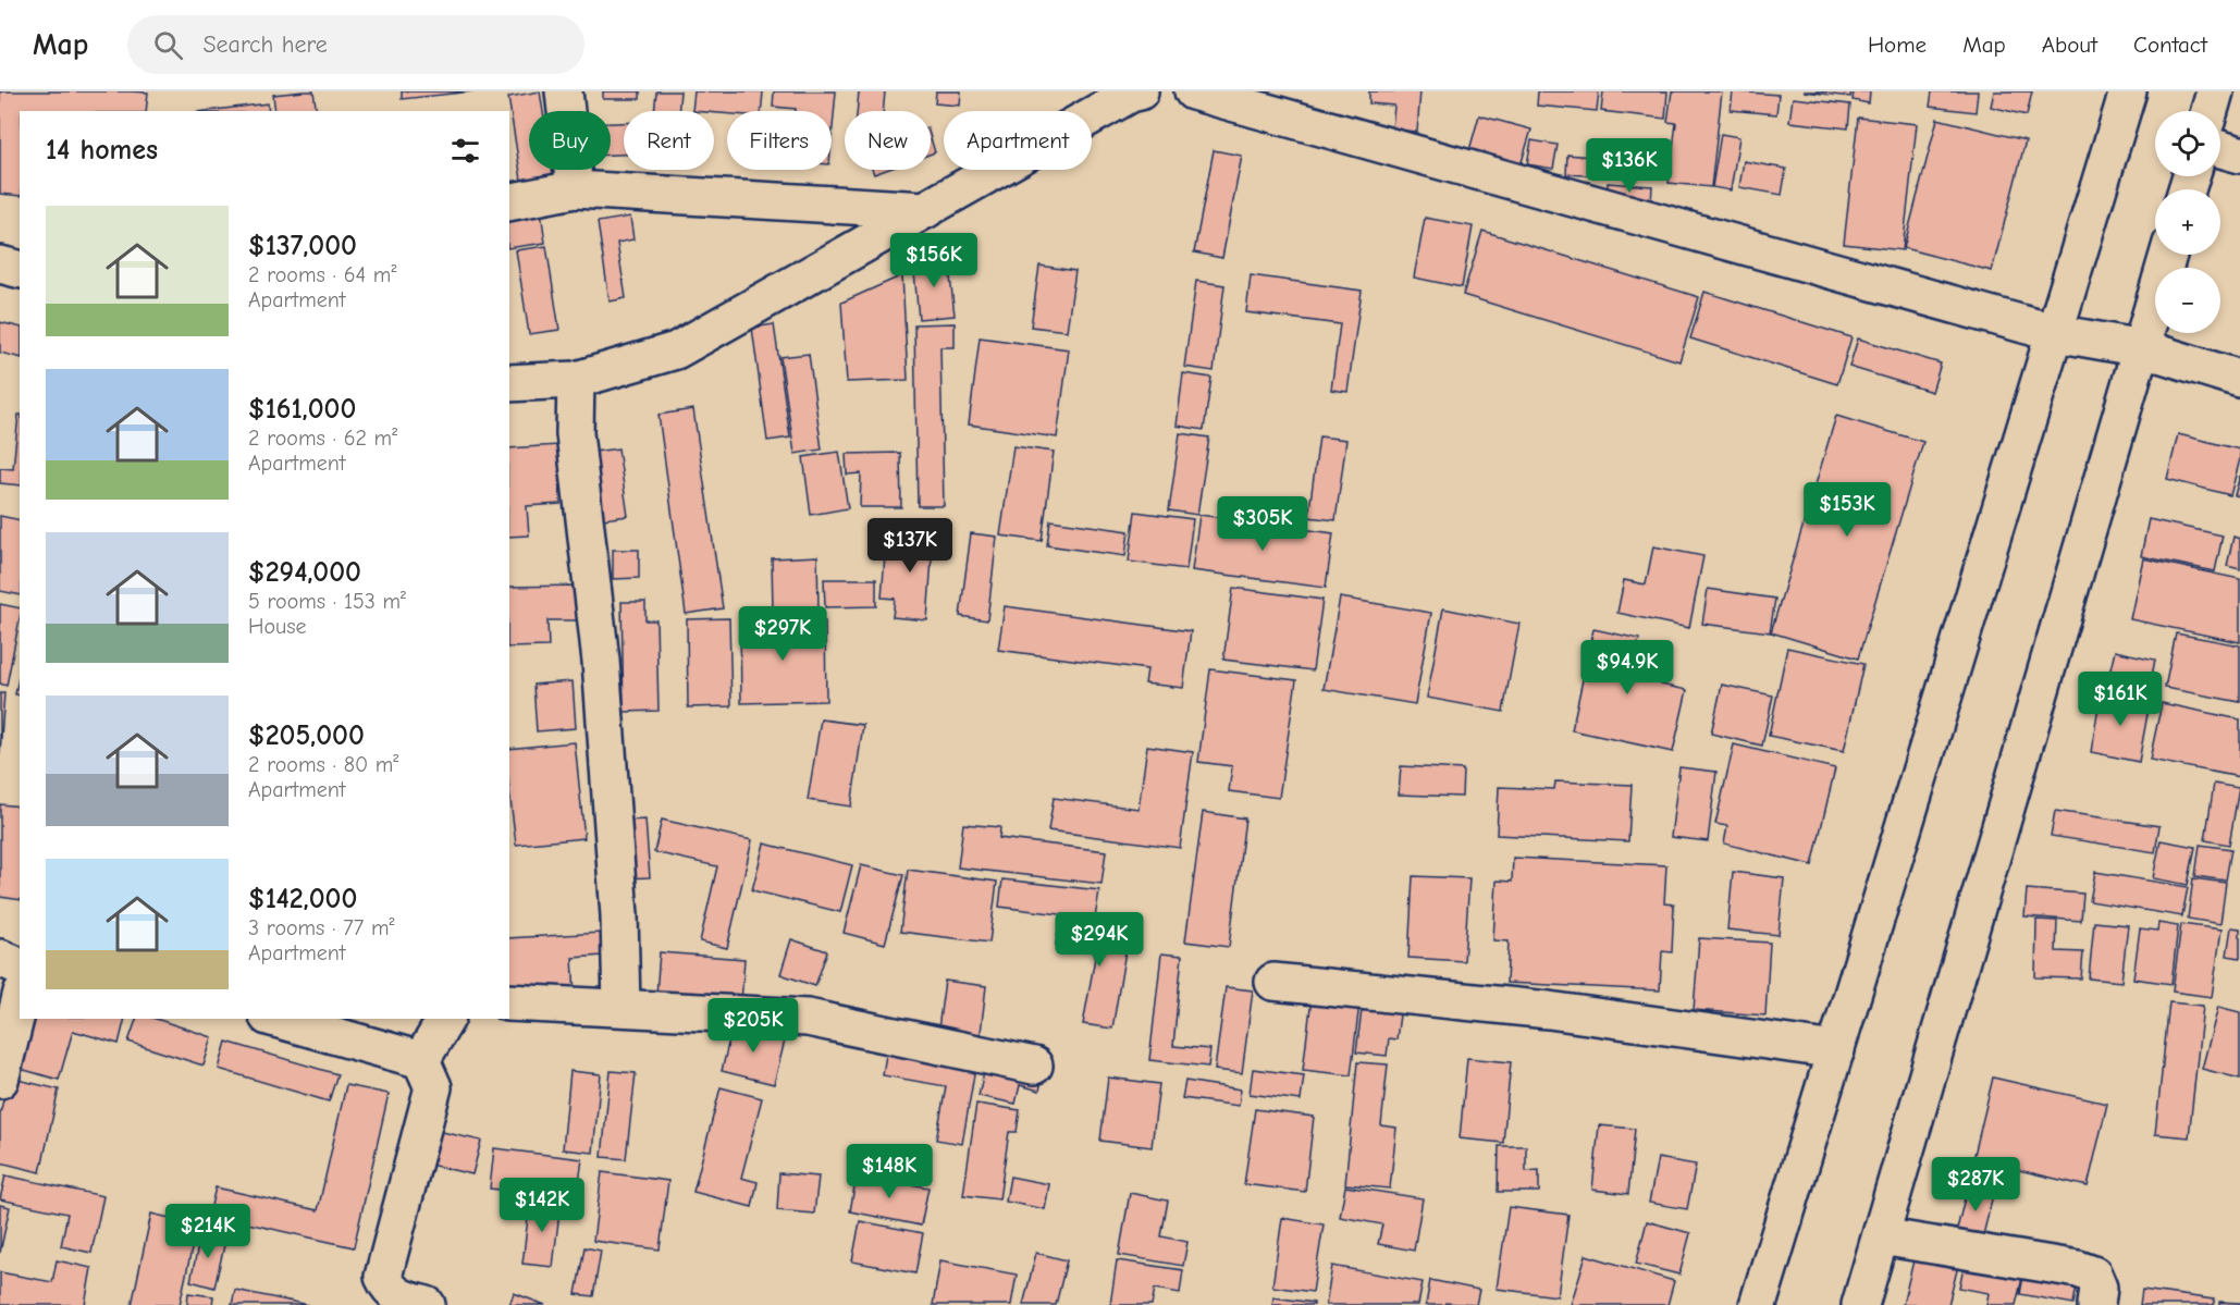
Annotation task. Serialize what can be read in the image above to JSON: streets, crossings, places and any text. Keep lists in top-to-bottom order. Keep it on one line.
{"page":{"header":"Map","search":"Search here","nav":["Home","Map","About","Contact"],"map_buttons":["+","−"],"chip":["Buy","Rent","Filters","New","Apartment"],"heading":"14 homes","price":["$136K","$156K","$153K","$305K","$137K","$297K","$94.9K","$161K","$294K","$205K","$148K","$287K","$142K","$214K"],"list":[{"name":"$137,000","note":"2 rooms · 64 m² · Apartment"},{"name":"$161,000","note":"2 rooms · 62 m² · Apartment"},{"name":"$294,000","note":"5 rooms · 153 m² · House"},{"name":"$205,000","note":"2 rooms · 80 m² · Apartment"},{"name":"$142,000","note":"3 rooms · 77 m² · Apartment"}]}}
